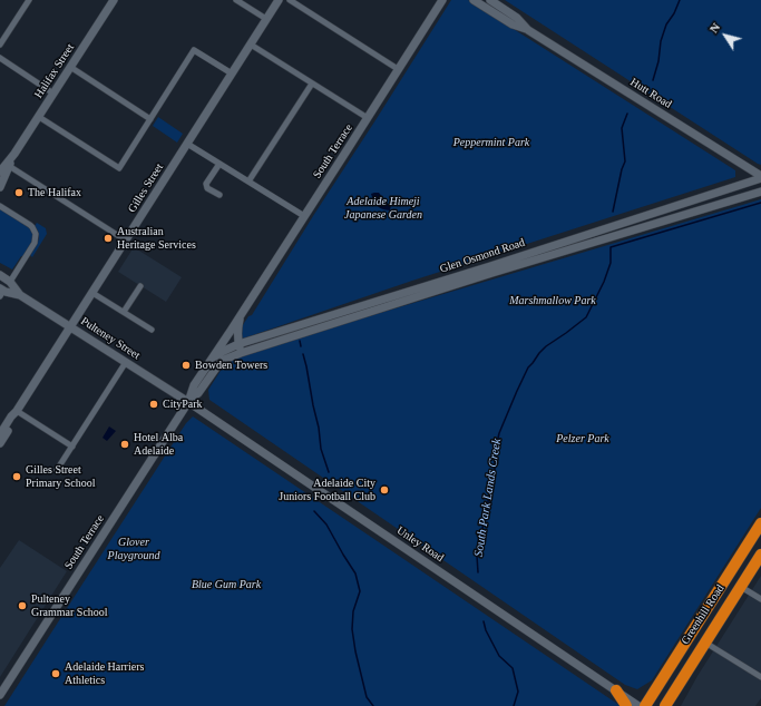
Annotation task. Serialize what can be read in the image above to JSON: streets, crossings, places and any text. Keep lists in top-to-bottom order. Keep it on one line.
{"streets":{"highway":["Greenhill Road"],"main road":["Halifax Street","Hutt Road","South Terrace","Gilles Street","Glen Osmond Road","Pulteney Street","Unley Road"]},"crossings":[["Hutt Road","Glen Osmond Road"],["South Terrace","Glen Osmond Road"],["South Terrace","Pulteney Street"],["South Terrace","Unley Road"],["Gilles Street","Pulteney Street"],["Pulteney Street","Unley Road"]],"water":["South Park Lands Creek"],"parks":["Peppermint Park","Adelaide Himeji Japanese Garden","Marshmallow Park","Pelzer Park","Glover Playground","Blue Gum Park"],"places":["The Halifax","Australian Heritage Services","Bowden Towers","CityPark","Hotel Alba Adelaide","Gilles Street Primary School","Adelaide City Juniors Football Club","Pulteney Grammar School","Adelaide Harriers Athletics"],"north":"top left"}
